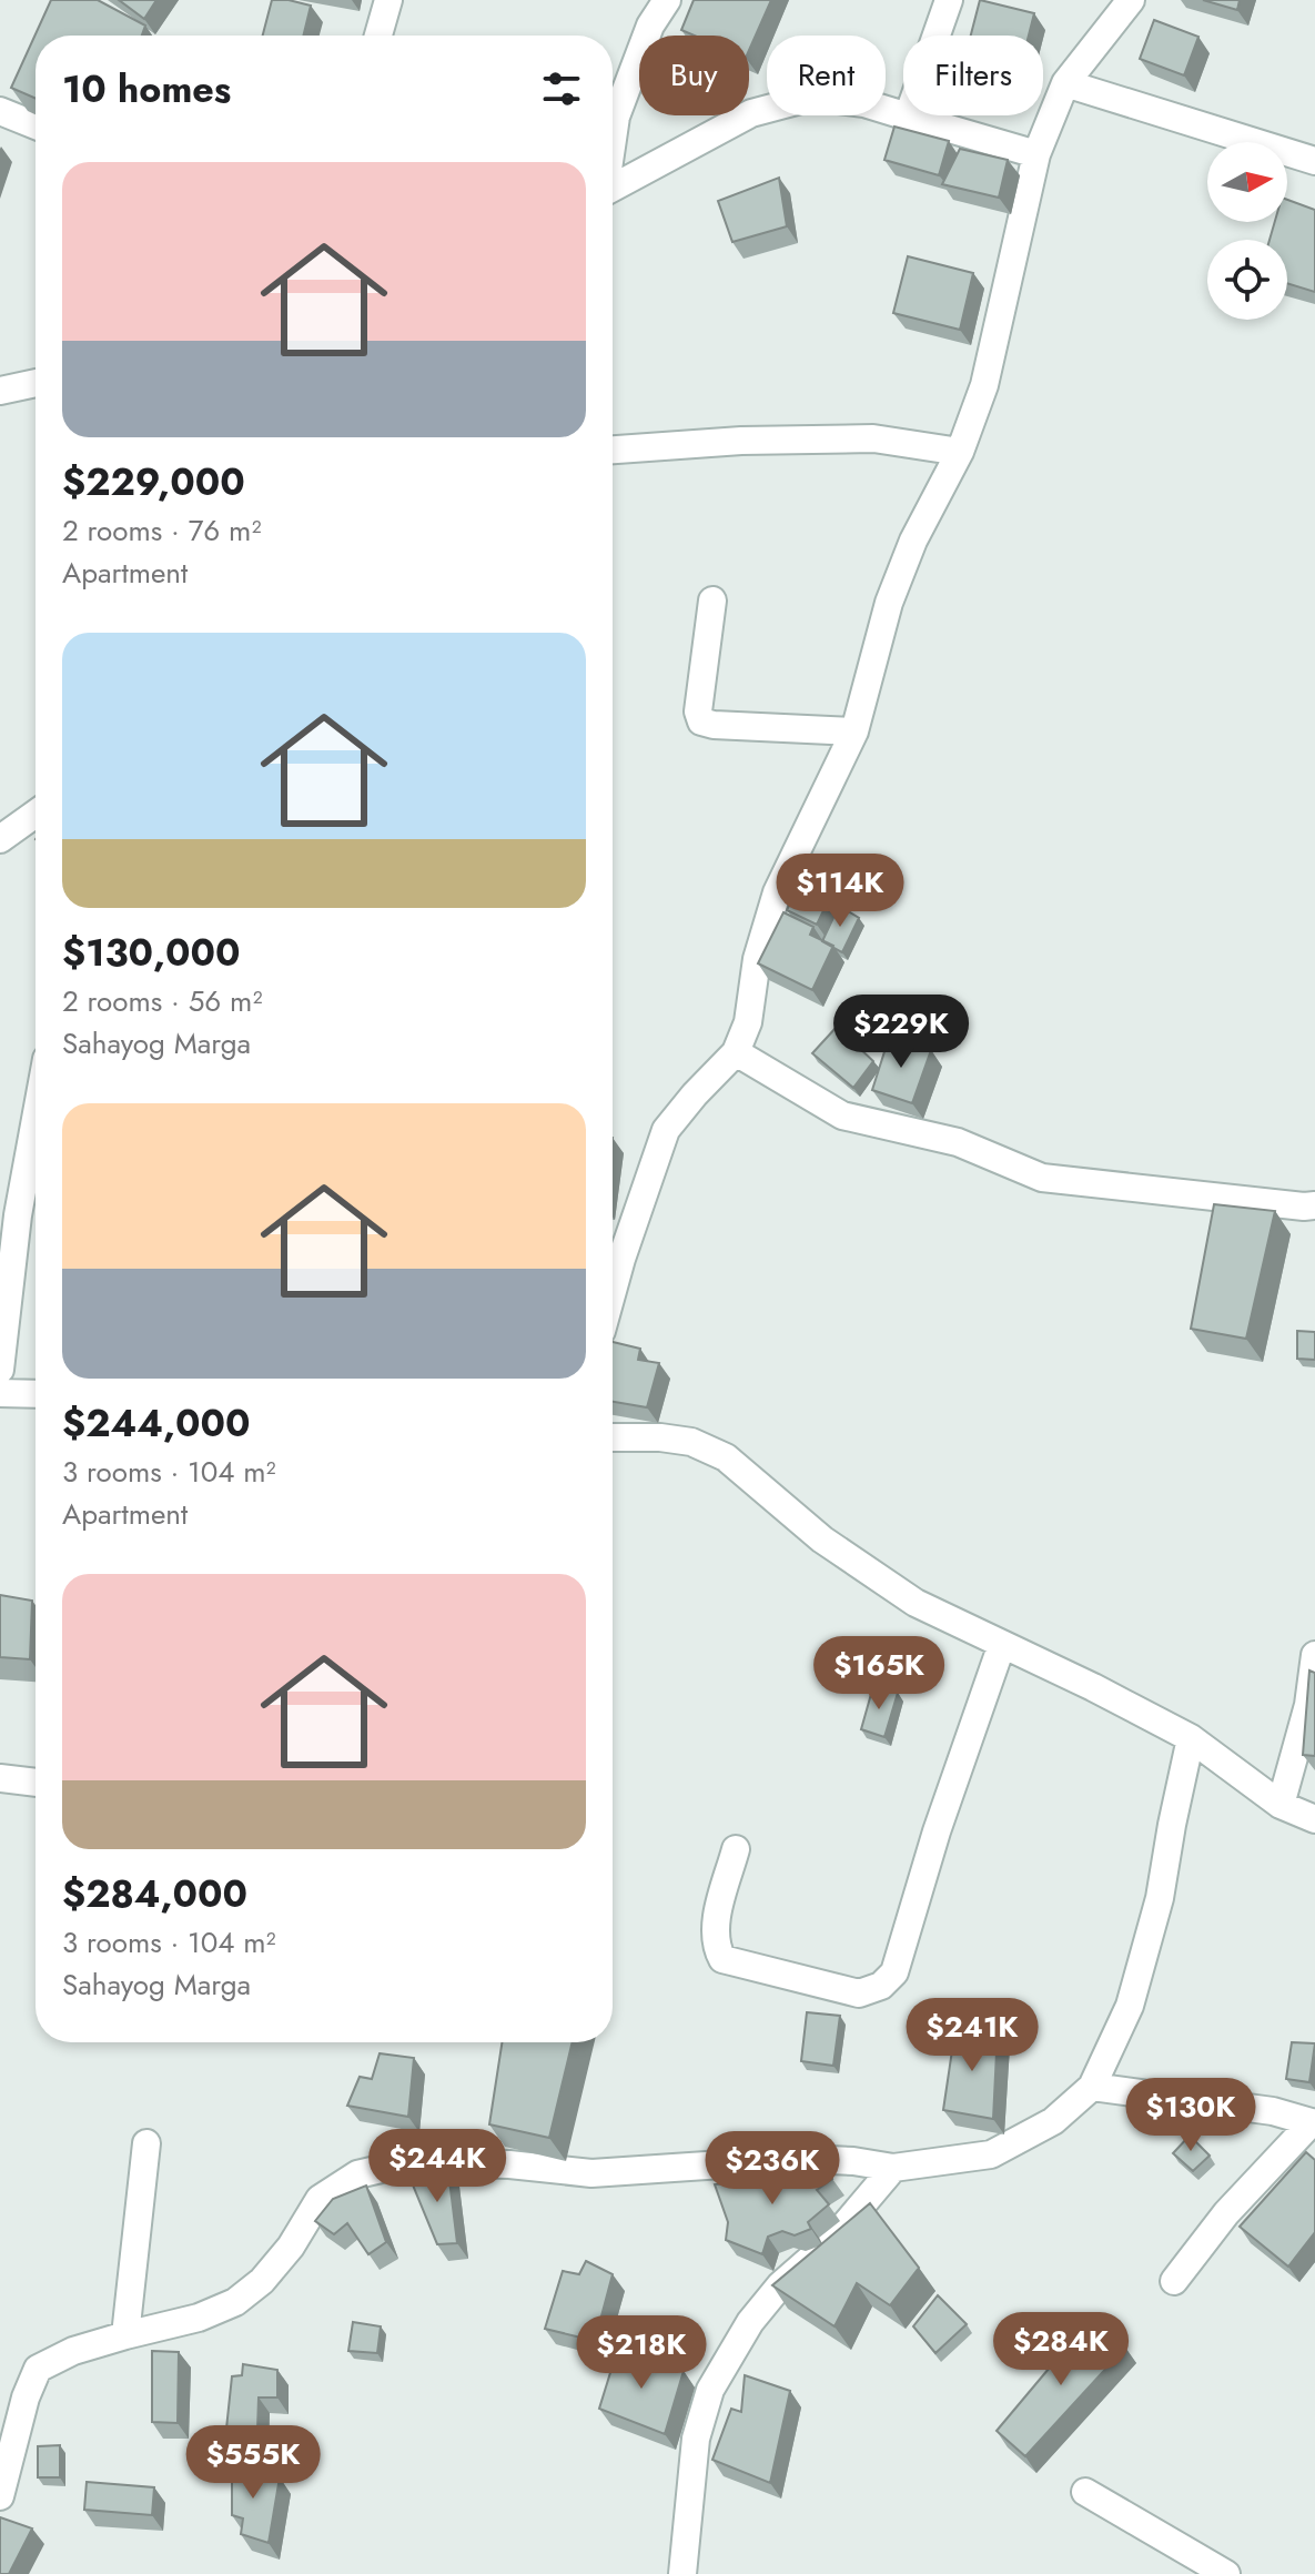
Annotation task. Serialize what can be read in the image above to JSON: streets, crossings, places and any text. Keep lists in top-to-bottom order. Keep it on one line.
{"north":"right","page":{"chip":["Buy","Rent","Filters"],"heading":"10 homes","list":[{"name":"$229,000","note":"2 rooms · 76 m² · Apartment"},{"name":"$130,000","note":"2 rooms · 56 m² · Sahayog Marga"},{"name":"$244,000","note":"3 rooms · 104 m² · Apartment"},{"name":"$284,000","note":"3 rooms · 104 m² · Sahayog Marga"}],"price":["$114K","$229K","$165K","$241K","$130K","$244K","$236K","$284K","$218K","$555K"]}}
